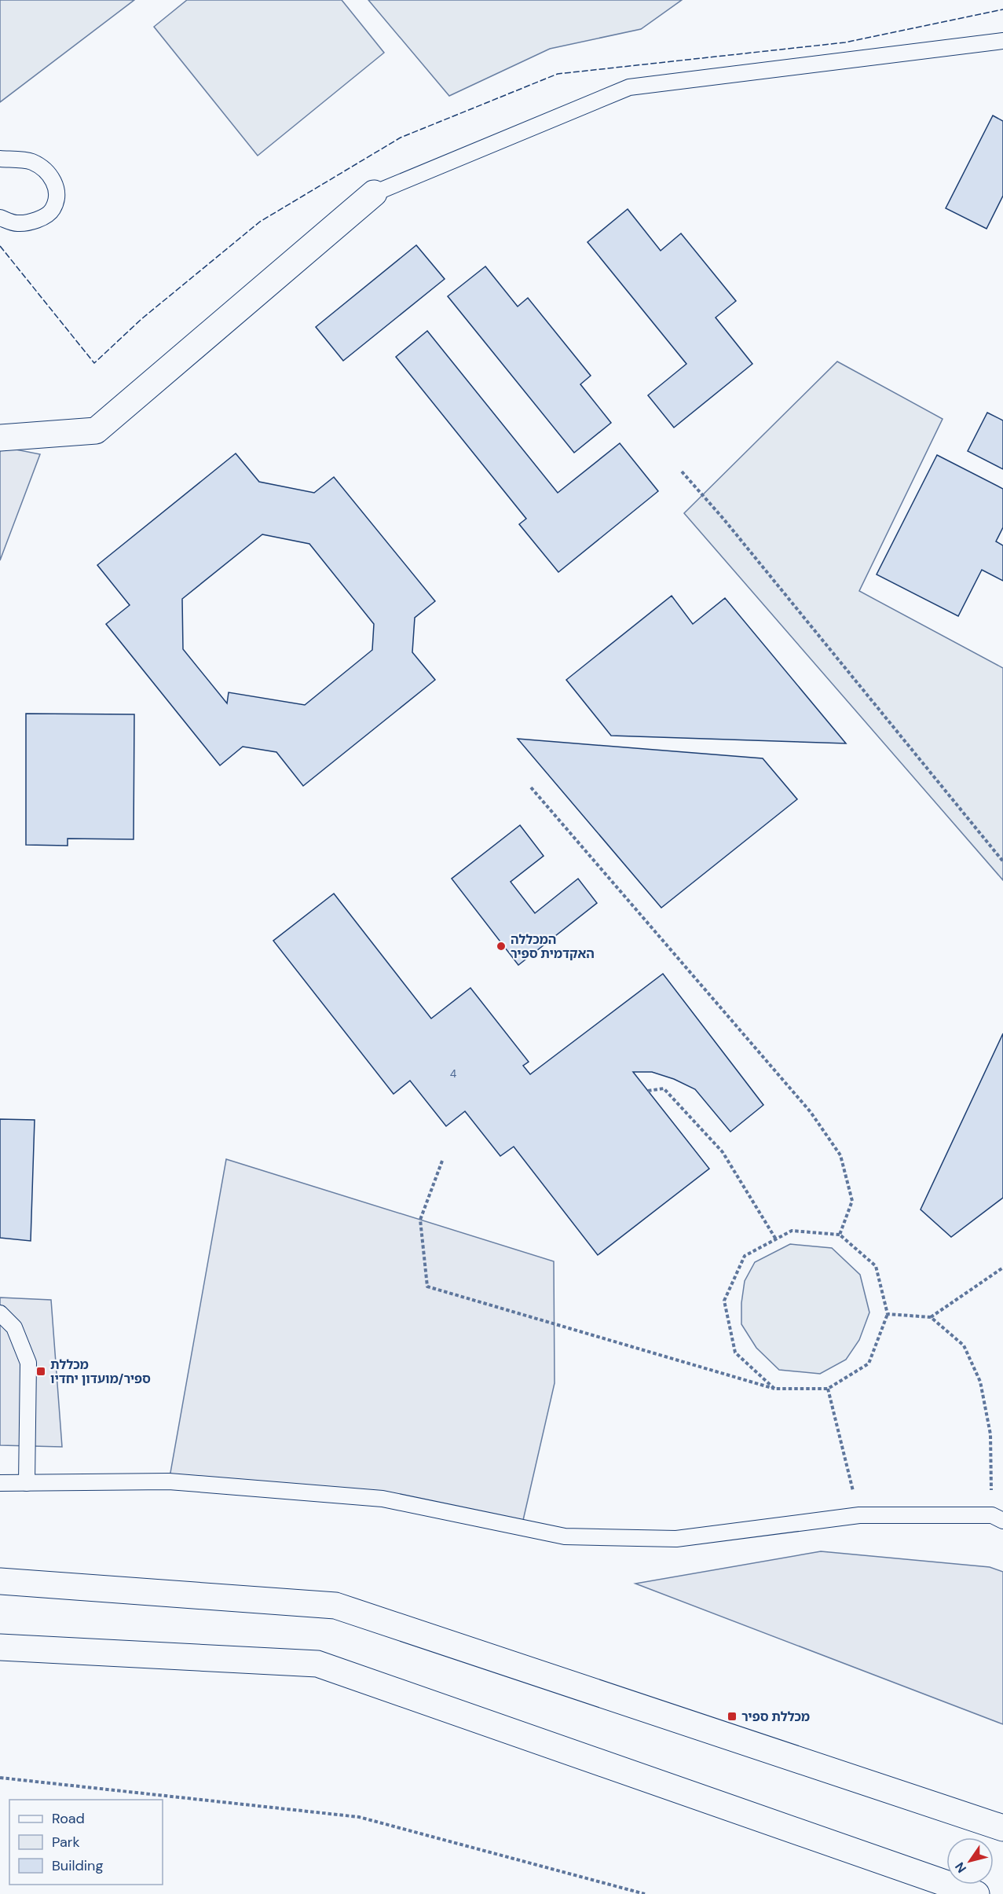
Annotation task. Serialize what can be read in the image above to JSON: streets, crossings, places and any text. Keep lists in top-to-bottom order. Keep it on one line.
{"places":{"other":["המכללה האקדמית ספיר"],"transit":["מכללת ספיר/מועדון יחדיו","מכללת ספיר"]},"house_numbers":["4"],"legend":["Road","Park","Building"],"north":"bottom left"}
